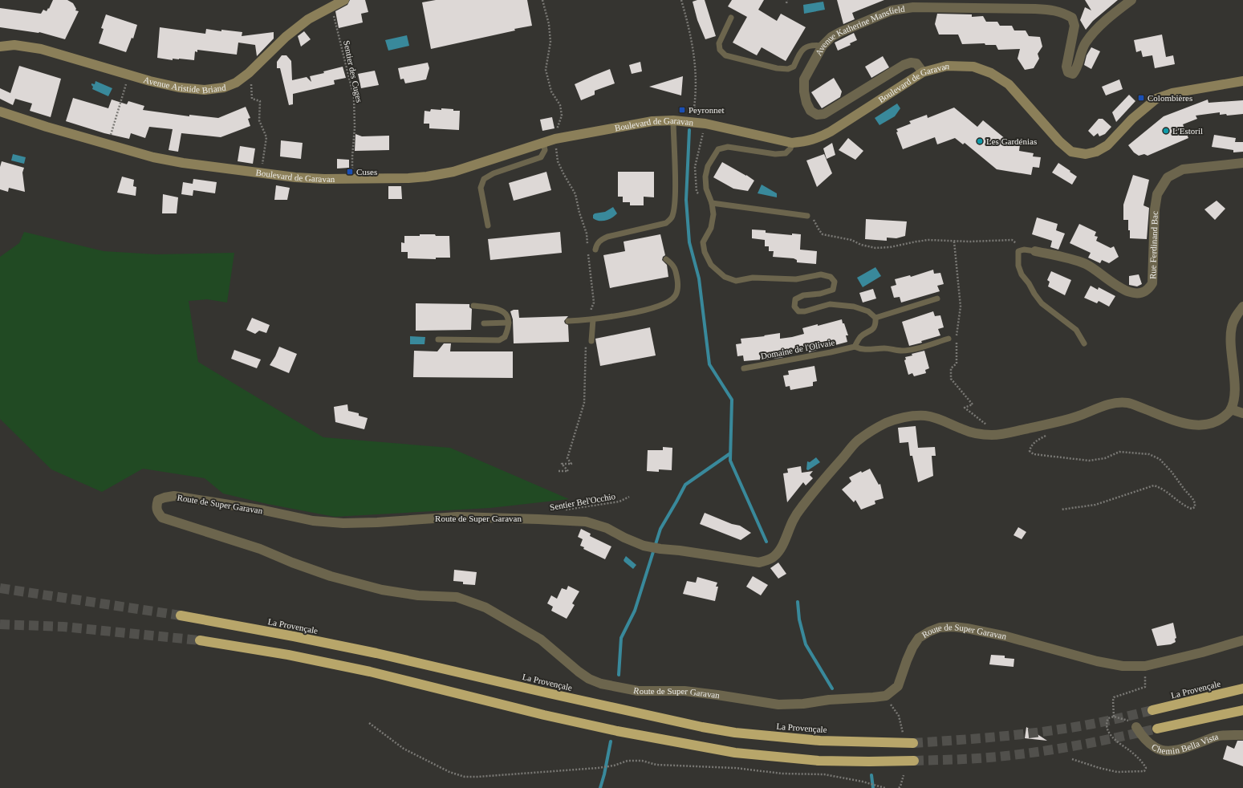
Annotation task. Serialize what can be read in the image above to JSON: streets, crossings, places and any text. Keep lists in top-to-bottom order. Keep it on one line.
{"streets":{"highway":["La Provençale"],"street":["Avenue Katherine Mansfield","Avenue Aristide Briand","Boulevard de Garavan","Rue Ferdinand Bac","Route de Super Garavan","Chemin Bella Vista"],"lane":["Domaine de l'Olivaie"],"path":["Sentier des Cuges","Sentier Bel'Occhio"]},"crossings":[["Avenue Katherine Mansfield","Boulevard de Garavan"],["Sentier des Cuges","Avenue Aristide Briand"],["Sentier des Cuges","Boulevard de Garavan"]],"places":{"transit":["Colombières","Peyronnet","Cuses"],"other":["L'Estoril","Les Gardénias"]}}
